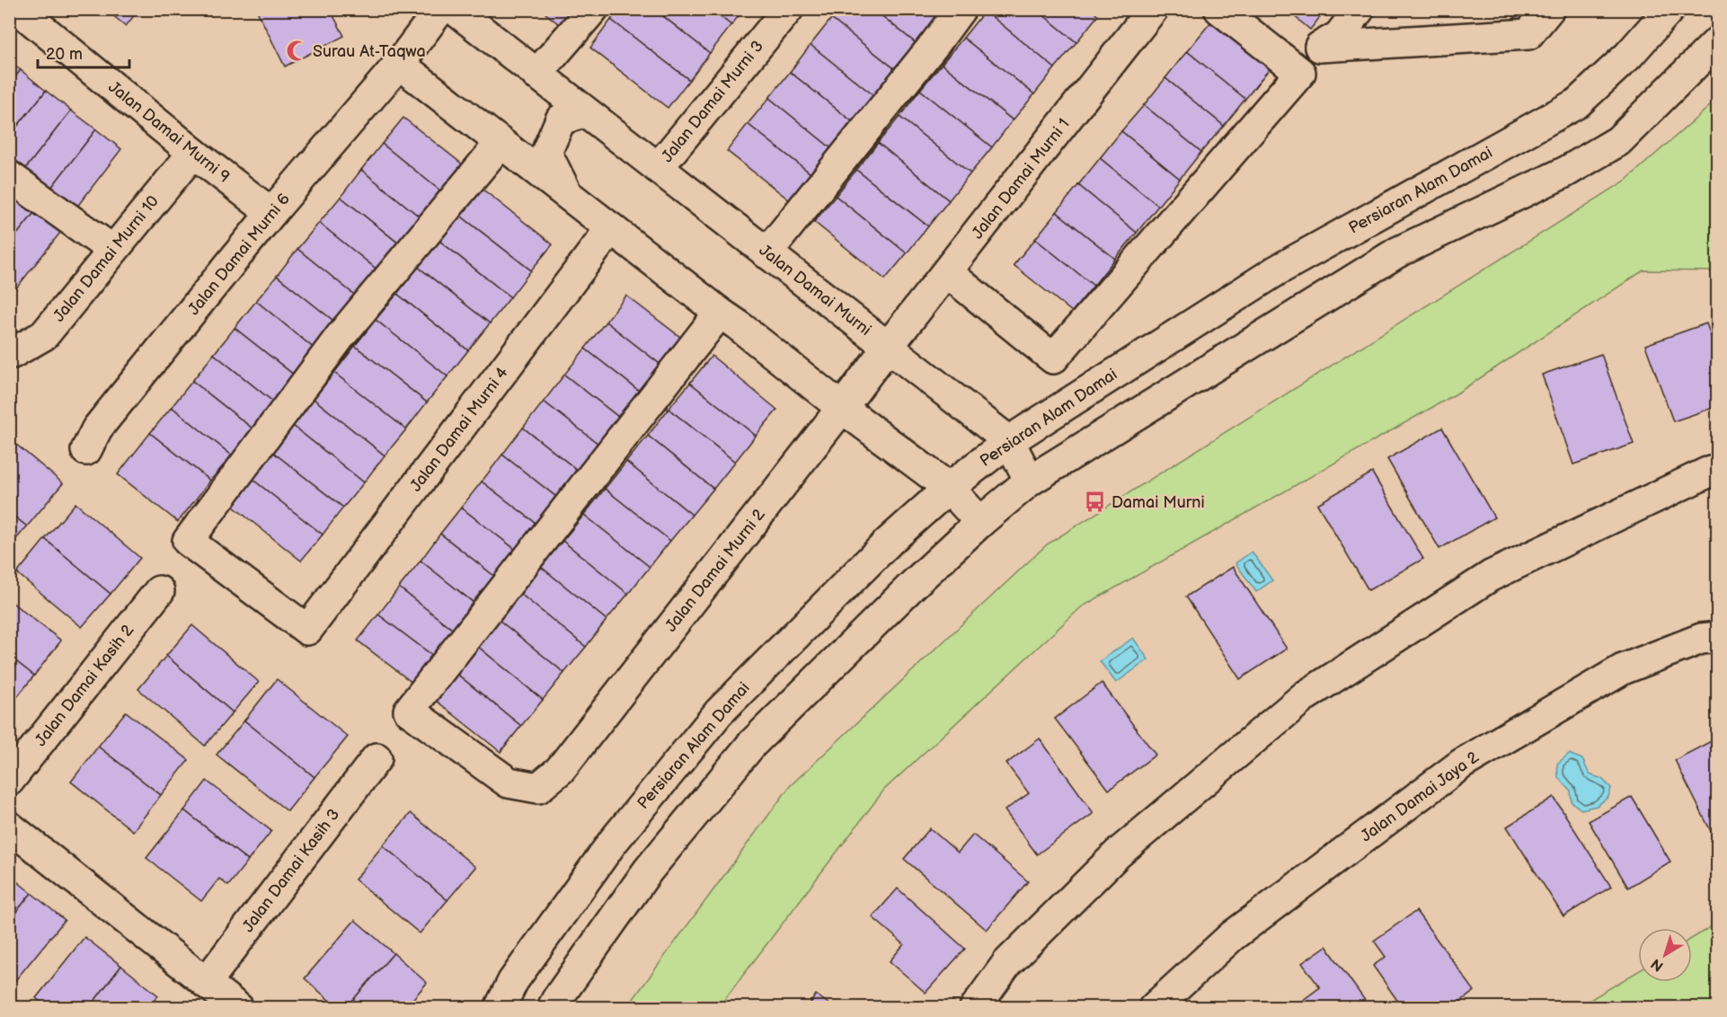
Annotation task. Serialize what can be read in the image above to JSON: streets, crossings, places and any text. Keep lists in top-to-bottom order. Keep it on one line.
{"streets":{"street":["Jalan Damai Murni 3","Jalan Damai Murni 9","Jalan Damai Murni 1","Persiaran Alam Damai","Jalan Damai Murni 6","Jalan Damai Murni 10","Jalan Damai Murni","Jalan Damai Murni 4","Jalan Damai Murni 2","Jalan Damai Kasih 2","Jalan Damai Jaya 2","Jalan Damai Kasih 3"]},"crossings":[["Jalan Damai Murni 3","Jalan Damai Murni"],["Jalan Damai Murni 9","Jalan Damai Murni 6"],["Jalan Damai Murni 9","Jalan Damai Murni 10"],["Jalan Damai Murni 1","Jalan Damai Murni"],["Jalan Damai Murni 1","Jalan Damai Murni 2"],["Persiaran Alam Damai","Jalan Damai Murni"],["Jalan Damai Murni","Jalan Damai Murni 2"]],"places":{"mosque":["Surau At-Taqwa"],"bus stop":["Damai Murni"]},"scale_bar":"20 m","north":"bottom left"}
